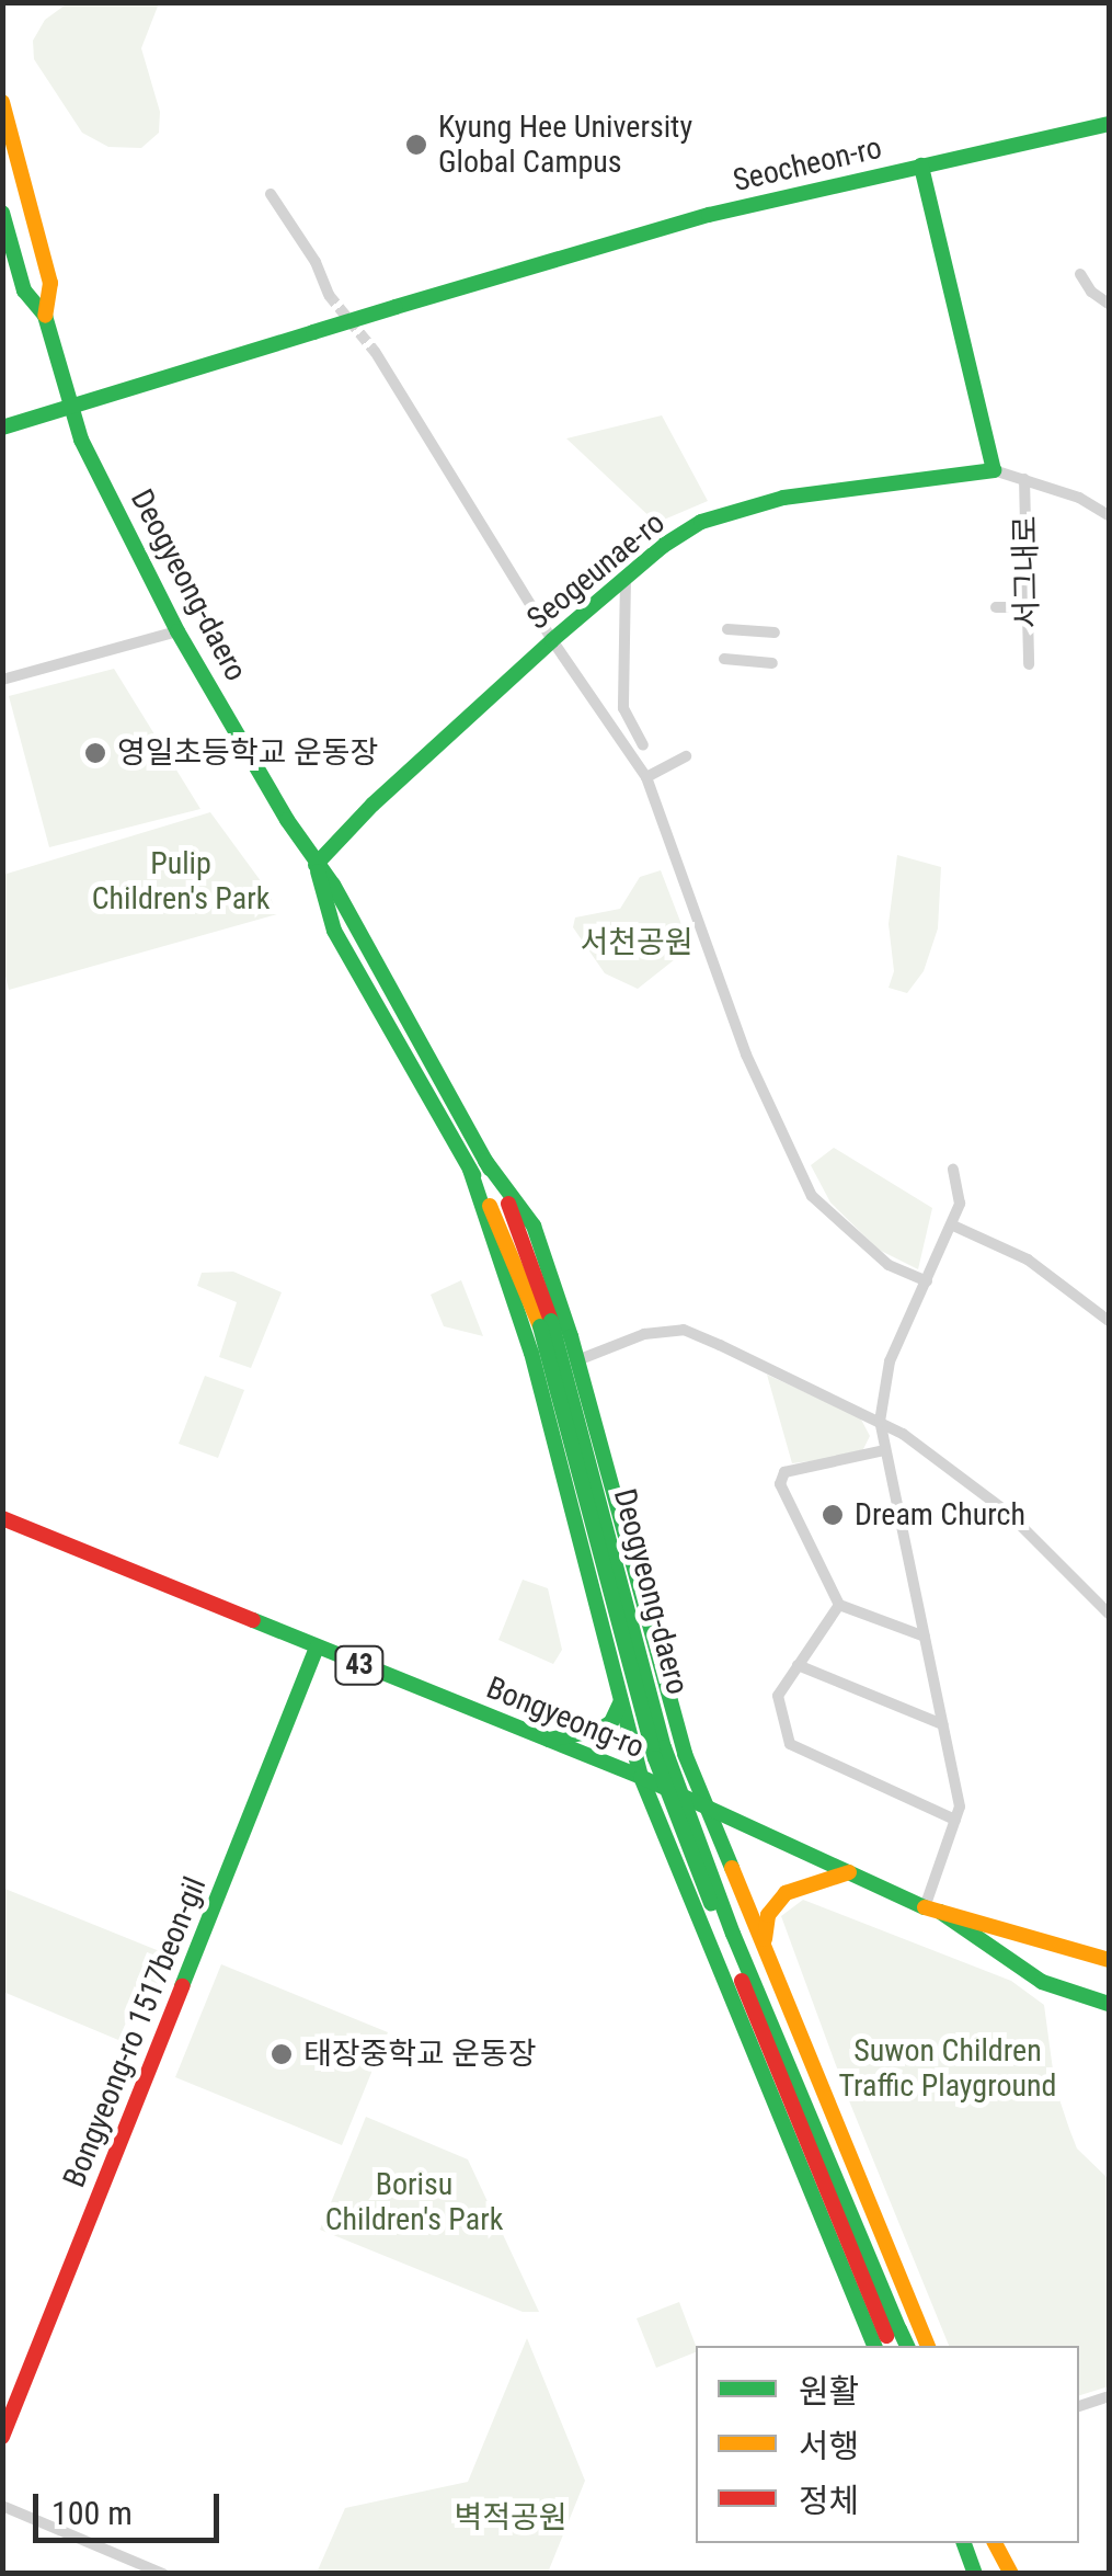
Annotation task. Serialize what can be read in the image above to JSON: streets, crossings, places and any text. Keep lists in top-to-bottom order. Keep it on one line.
{"streets":{"main road":["Seocheon-ro","Seogeunae-ro","Deogyeong-daero","43","Bongyeong-ro","Bongyeong-ro 1517beon-gil"],"street":["서그내로"]},"crossings":[["Seocheon-ro","Deogyeong-daero"],["Seogeunae-ro","서그내로"],["Seogeunae-ro","Deogyeong-daero"],["Bongyeong-ro","Bongyeong-ro 1517beon-gil"]],"parks":["Pulip Children's Park","서천공원","Suwon Children Traffic Playground","Borisu Children's Park","벽적공원"],"places":["Kyung Hee University Global Campus","영일초등학교 운동장","Dream Church","태장중학교 운동장"],"legend":["원활","서행","정체"],"scale_bar":"100 m"}
